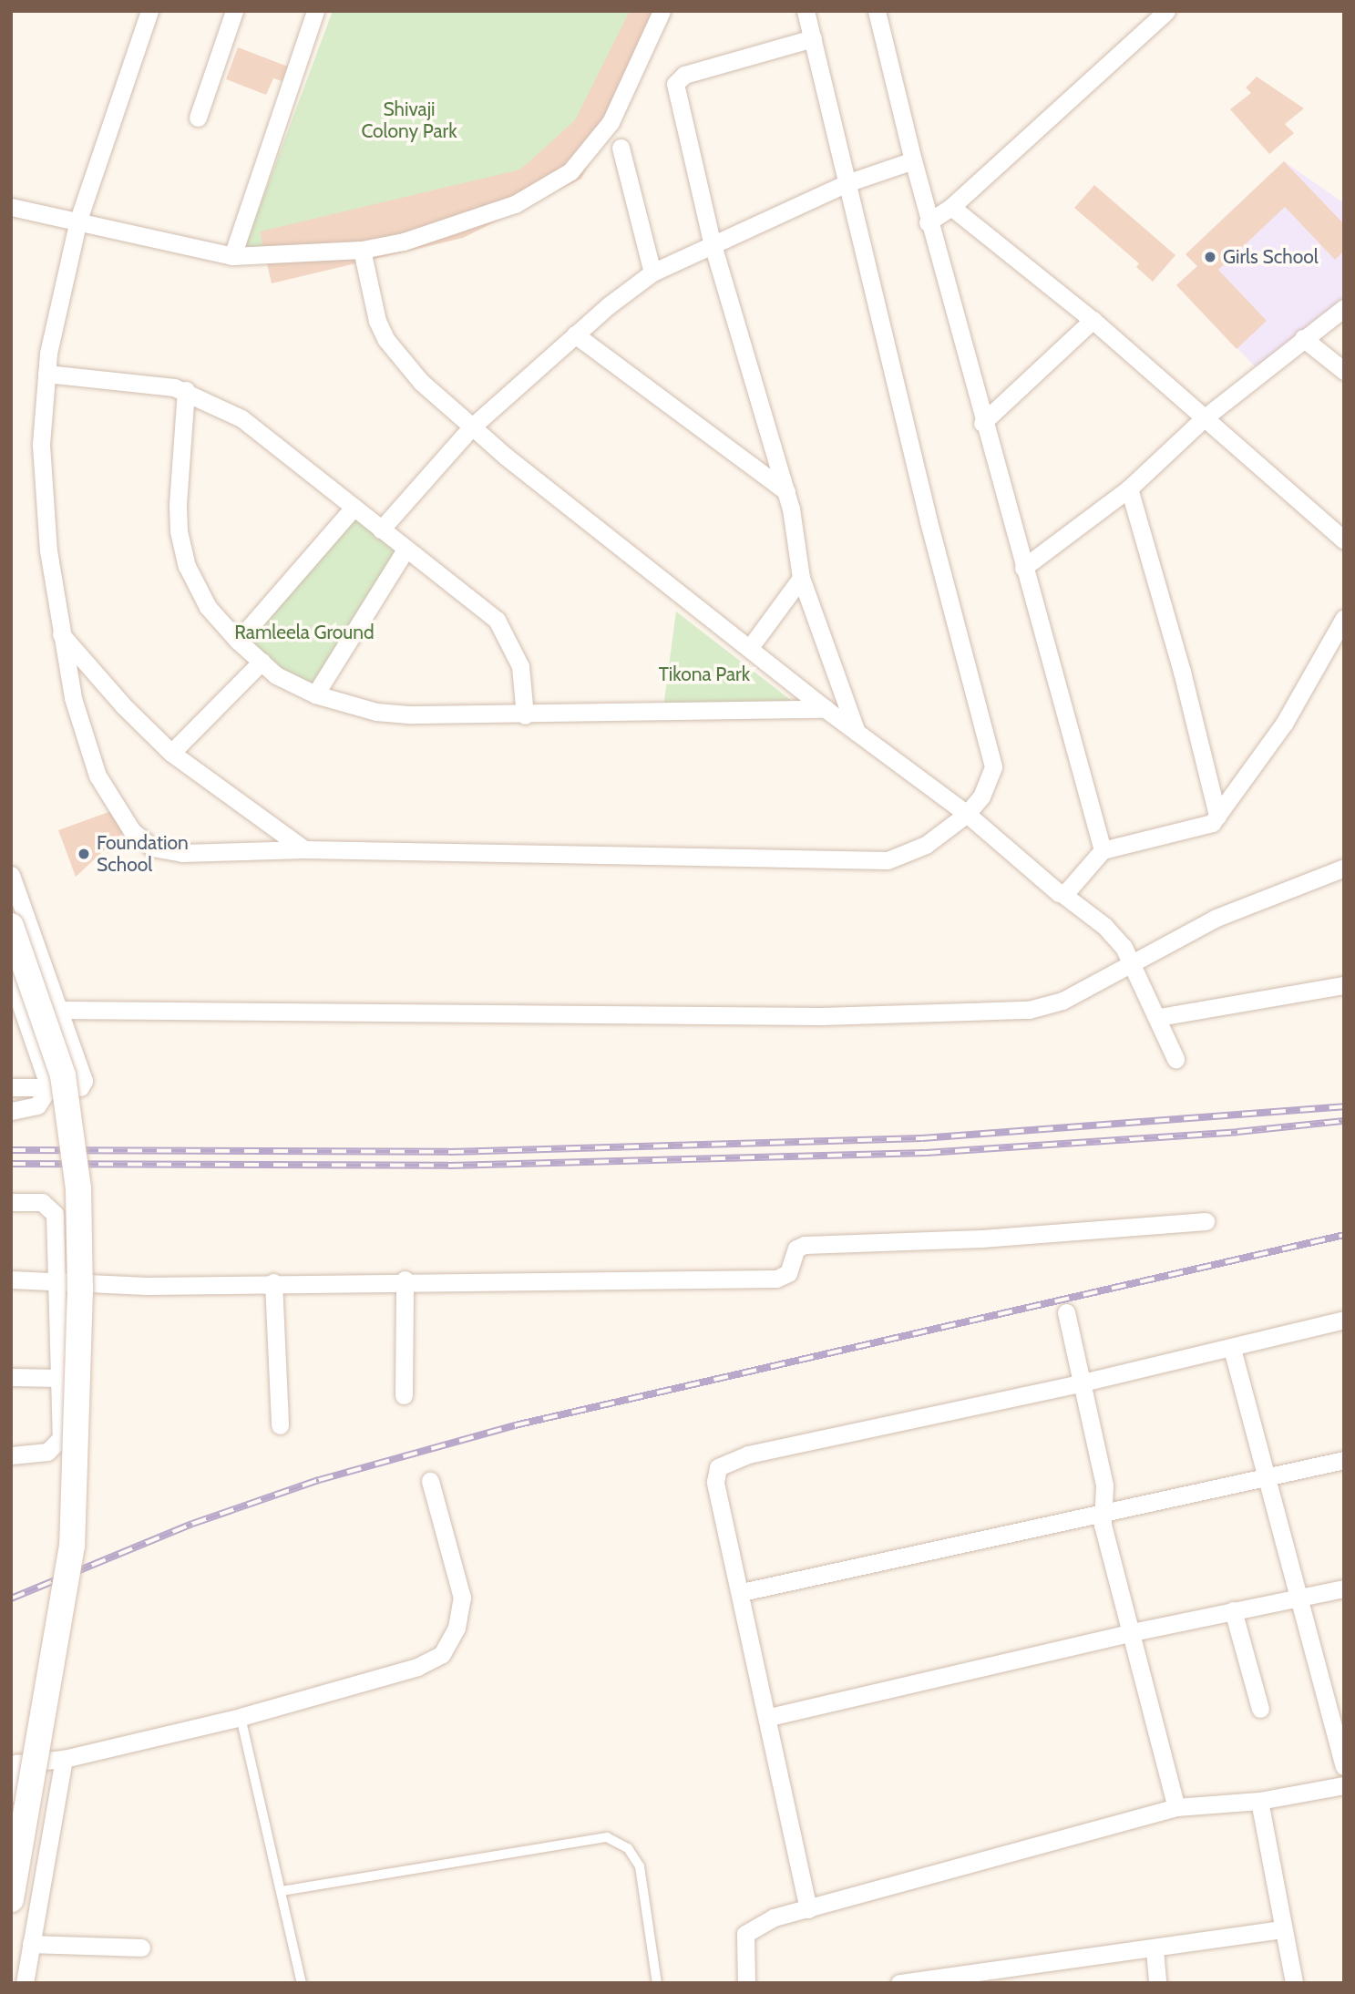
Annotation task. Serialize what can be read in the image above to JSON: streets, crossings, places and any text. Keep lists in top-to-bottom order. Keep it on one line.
{"parks":["Shivaji Colony Park","Ramleela Ground","Tikona Park"],"places":["Girls School","Foundation School"]}
